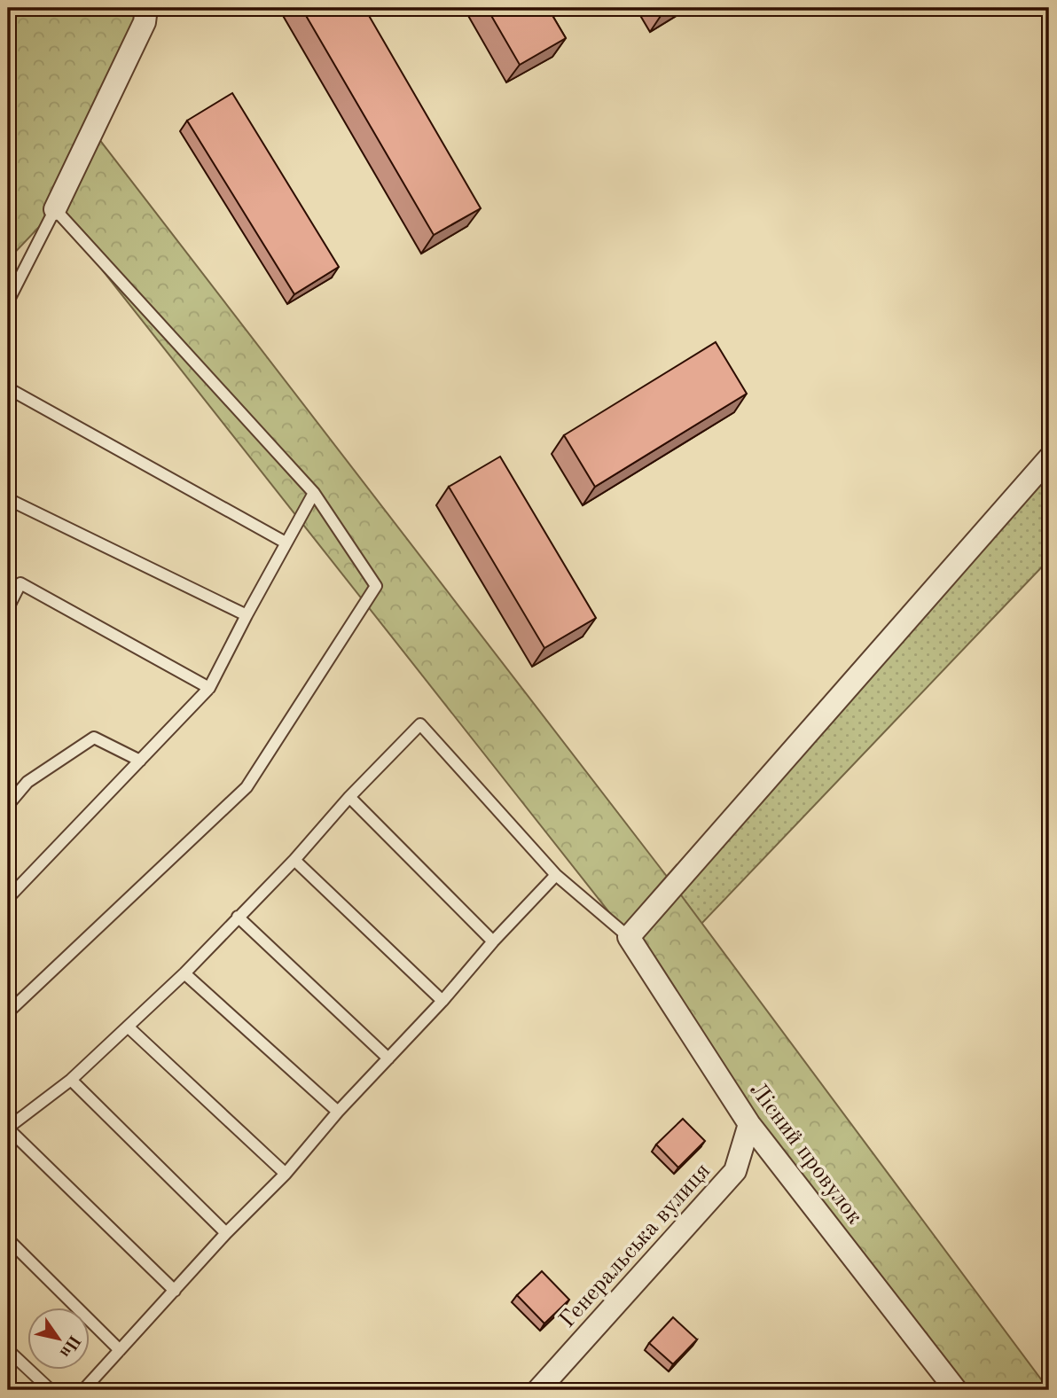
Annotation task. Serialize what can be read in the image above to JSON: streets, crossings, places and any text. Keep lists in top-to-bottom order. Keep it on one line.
{"streets":{"street":["Лісний провулок","Генеральська вулиця"]},"crossings":[["Лісний провулок","Генеральська вулиця"]],"north":"bottom right"}
